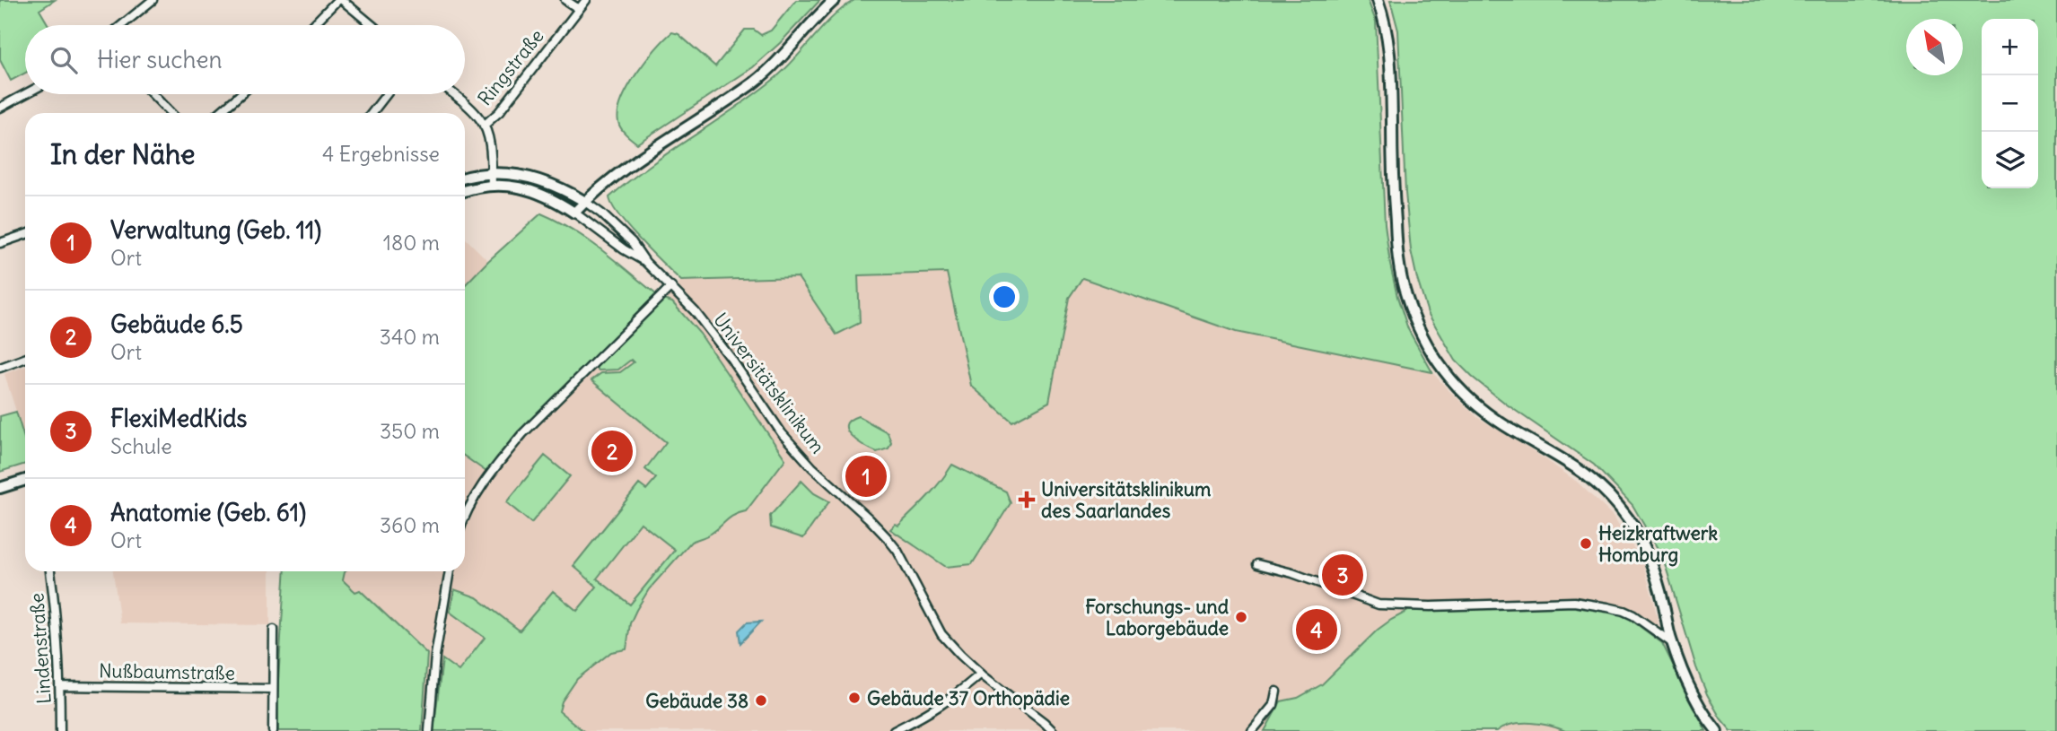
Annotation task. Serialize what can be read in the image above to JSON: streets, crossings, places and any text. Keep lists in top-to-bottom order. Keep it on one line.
{"streets":{"street":["Ringstraße","Universitätsklinikum","Lindenstraße","Nußbaumstraße"]},"crossings":[["Lindenstraße","Nußbaumstraße"]],"places":{"health":["Universitätsklinikum des Saarlandes"],"other":["Heizkraftwerk Homburg","Forschungs- und Laborgebäude","Gebäude 37 Orthopädie","Gebäude 38"]},"north":"top left","page":{"map_buttons":["+","−"],"search":"Hier suchen","heading":["In der Nähe","4 Ergebnisse"],"list":[{"mark":"1","name":"Verwaltung (Geb. 11)","note":"Ort","value":"180 m"},{"mark":"2","name":"Gebäude 6.5","note":"Ort","value":"340 m"},{"mark":"3","name":"FlexiMedKids","note":"Schule","value":"350 m"},{"mark":"4","name":"Anatomie (Geb. 61)","note":"Ort","value":"360 m"}],"pins":["2","1","3","4"]}}
